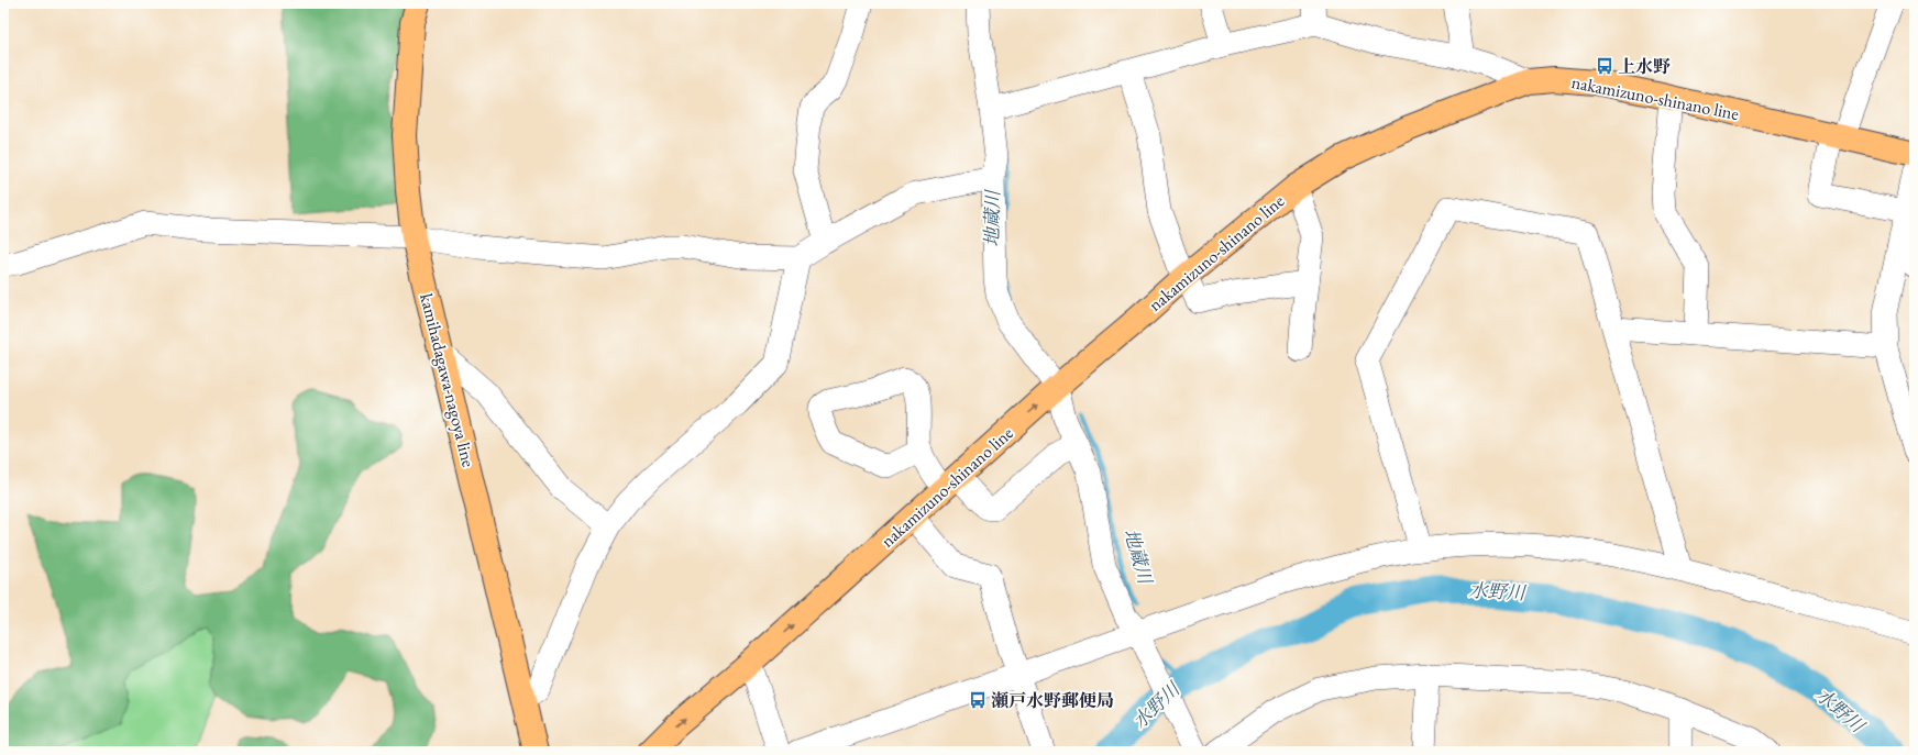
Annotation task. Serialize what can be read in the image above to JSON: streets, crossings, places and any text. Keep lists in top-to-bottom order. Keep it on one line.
{"streets":{"main road":["nakamizuno-shinano line","kamihadagawa-nagoya line"]},"water":["地蔵川","水野川"],"places":{"bus stop":["上水野","瀬戸水野郵便局"]}}
